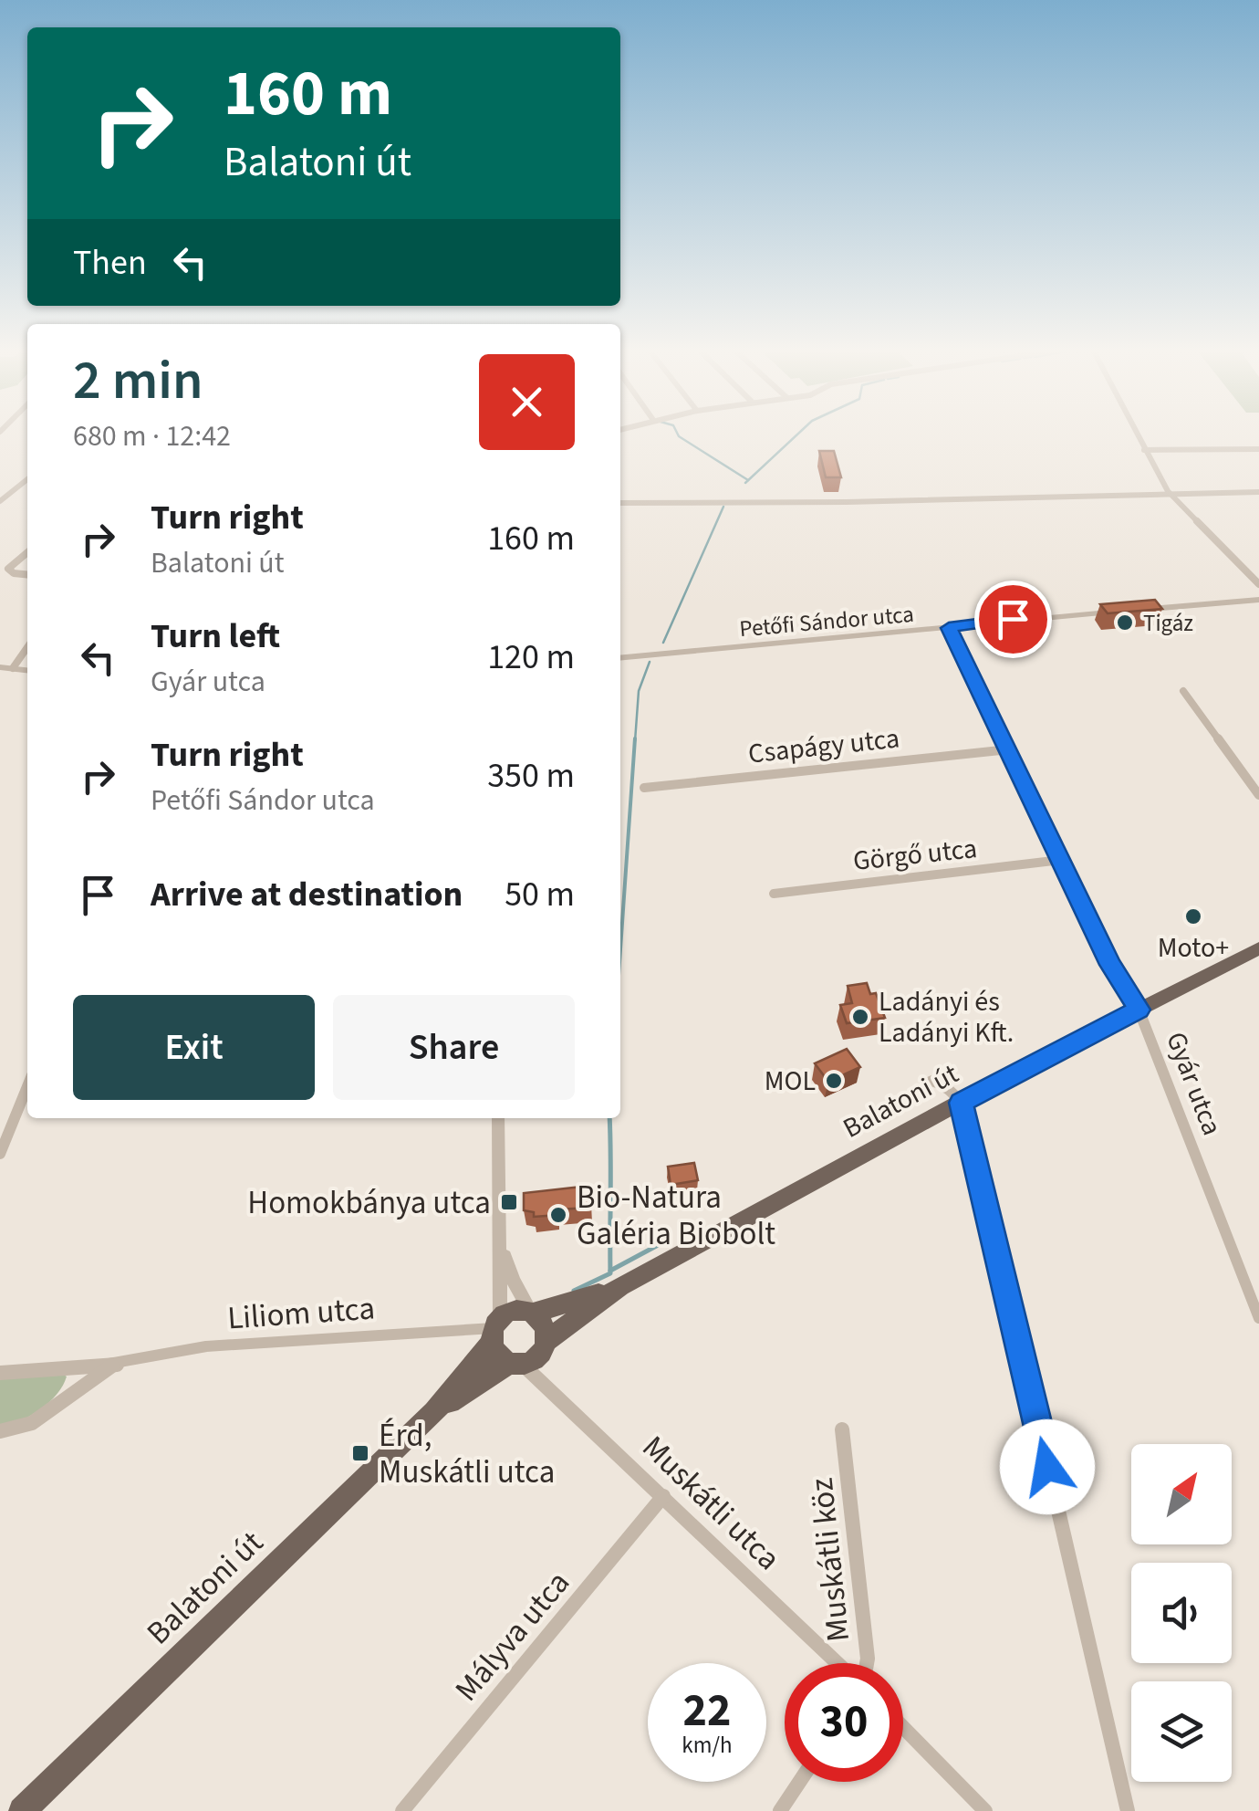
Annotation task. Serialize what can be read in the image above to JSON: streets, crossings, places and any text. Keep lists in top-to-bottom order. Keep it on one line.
{"streets":{"main road":["Balatoni út"],"street":["Petőfi Sándor utca","Csapágy utca","Görgő utca","Gyár utca","Liliom utca","Muskátli utca","Muskátli köz","Mályva utca"]},"crossings":[["Petőfi Sándor utca","Gyár utca"],["Csapágy utca","Gyár utca"],["Görgő utca","Gyár utca"],["Gyár utca","Balatoni út"],["Balatoni út","Liliom utca"],["Balatoni út","Muskátli utca"],["Liliom utca","Muskátli utca"],["Muskátli utca","Mályva utca"]],"places":{"other":["Tigáz","Moto+","Ladányi és Ladányi Kft.","MOL","Bio-Natura Galéria Biobolt"],"transit":["Homokbánya utca","Érd, Muskátli utca"]},"north":"top right","page":{"turn":["160 m","Balatoni út"],"then":"Then","heading":["2 min","680 m · 12:42"],"list":[{"name":"Turn right","note":"Balatoni út","value":"160 m"},{"name":"Turn left","note":"Gyár utca","value":"120 m"},{"name":"Turn right","note":"Petőfi Sándor utca","value":"350 m"},{"name":"Arrive at destination","value":"50 m"}],"buttons":["Exit","Share"],"speed":"22 km/h","limit":"30"}}
